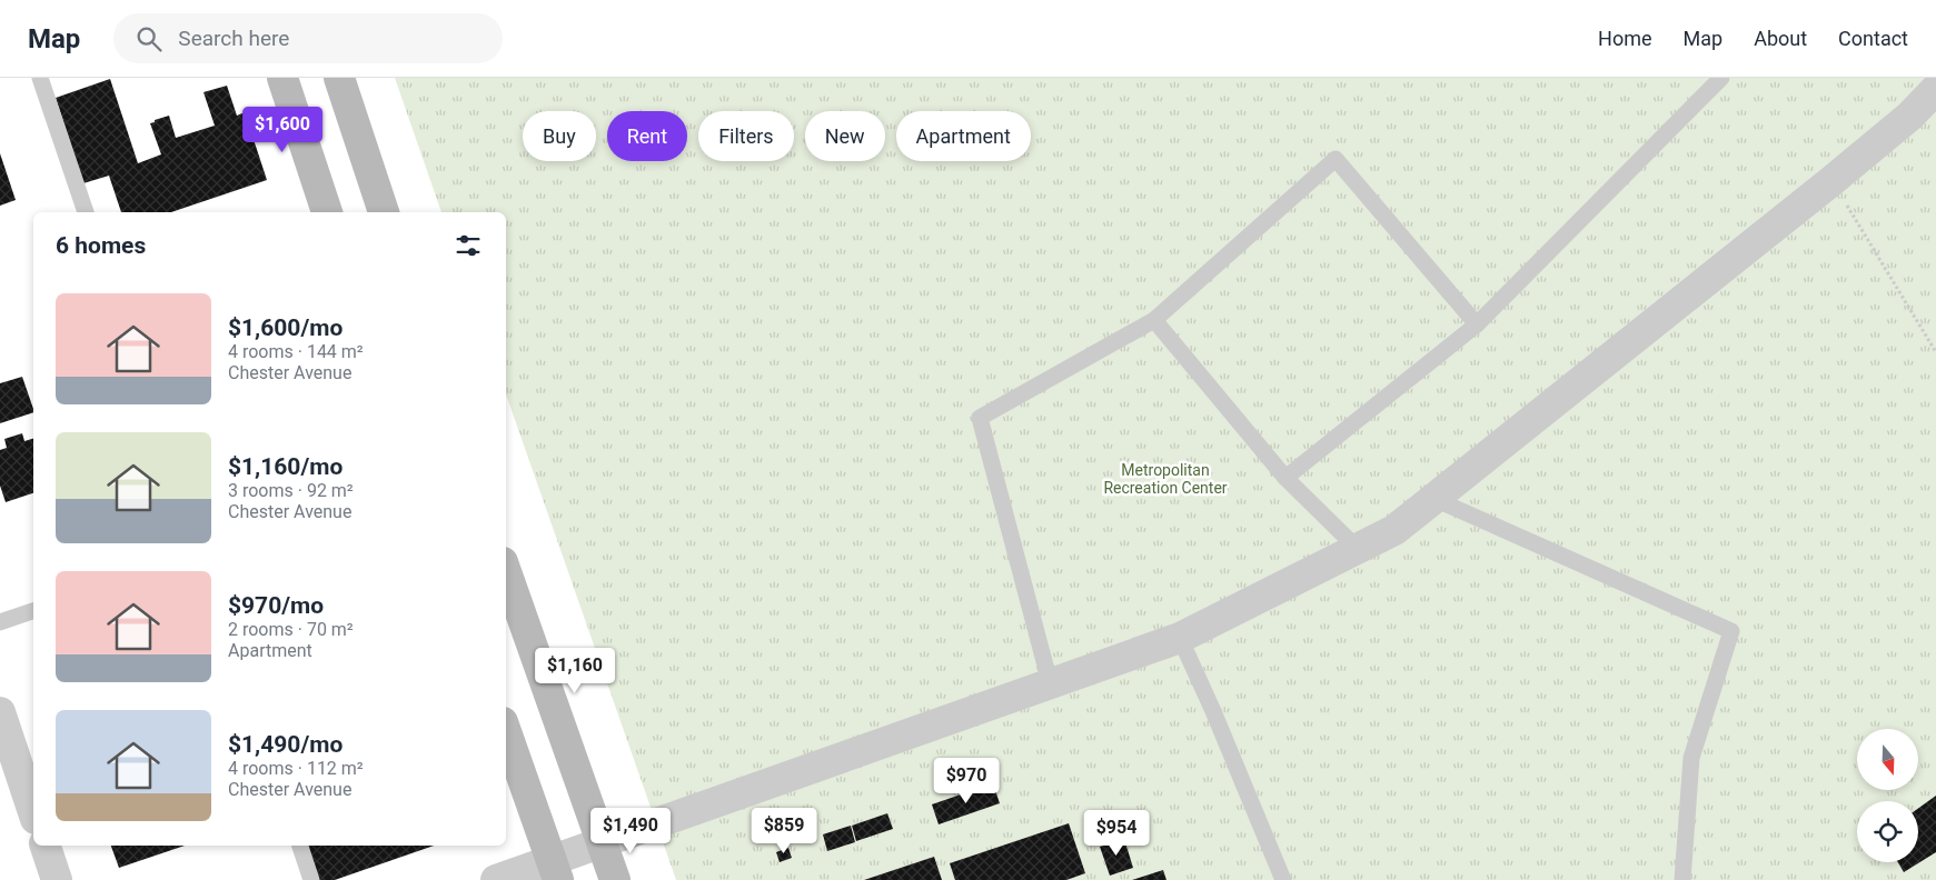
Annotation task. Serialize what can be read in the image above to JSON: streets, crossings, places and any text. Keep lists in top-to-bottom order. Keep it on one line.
{"parks":["Metropolitan Recreation Center"],"north":"bottom","page":{"header":"Map","search":"Search here","nav":["Home","Map","About","Contact"],"price":["$1,600","$1,160","$970","$1,490","$859","$954"],"chip":["Buy","Rent","Filters","New","Apartment"],"heading":"6 homes","list":[{"name":"$1,600/mo","note":"4 rooms · 144 m² · Chester Avenue"},{"name":"$1,160/mo","note":"3 rooms · 92 m² · Chester Avenue"},{"name":"$970/mo","note":"2 rooms · 70 m² · Apartment"},{"name":"$1,490/mo","note":"4 rooms · 112 m² · Chester Avenue"}]}}
